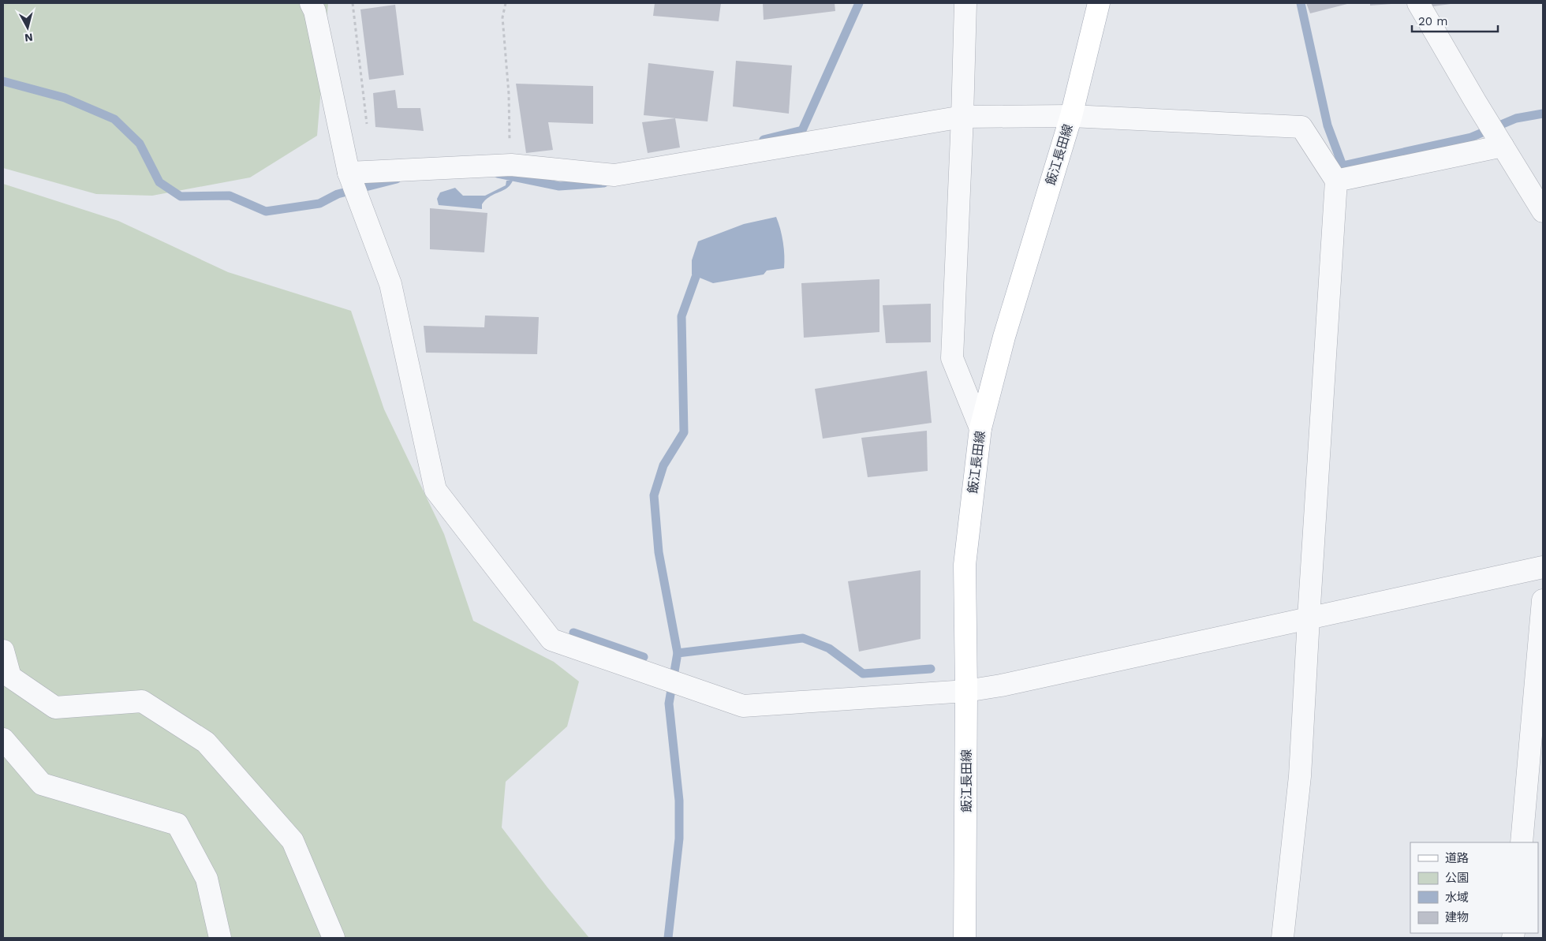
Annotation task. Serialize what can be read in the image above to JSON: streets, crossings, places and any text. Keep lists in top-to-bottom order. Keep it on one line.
{"streets":{"main road":["飯江長田線"]},"legend":["道路","公園","水域","建物"],"scale_bar":"20 m","north":"bottom"}
